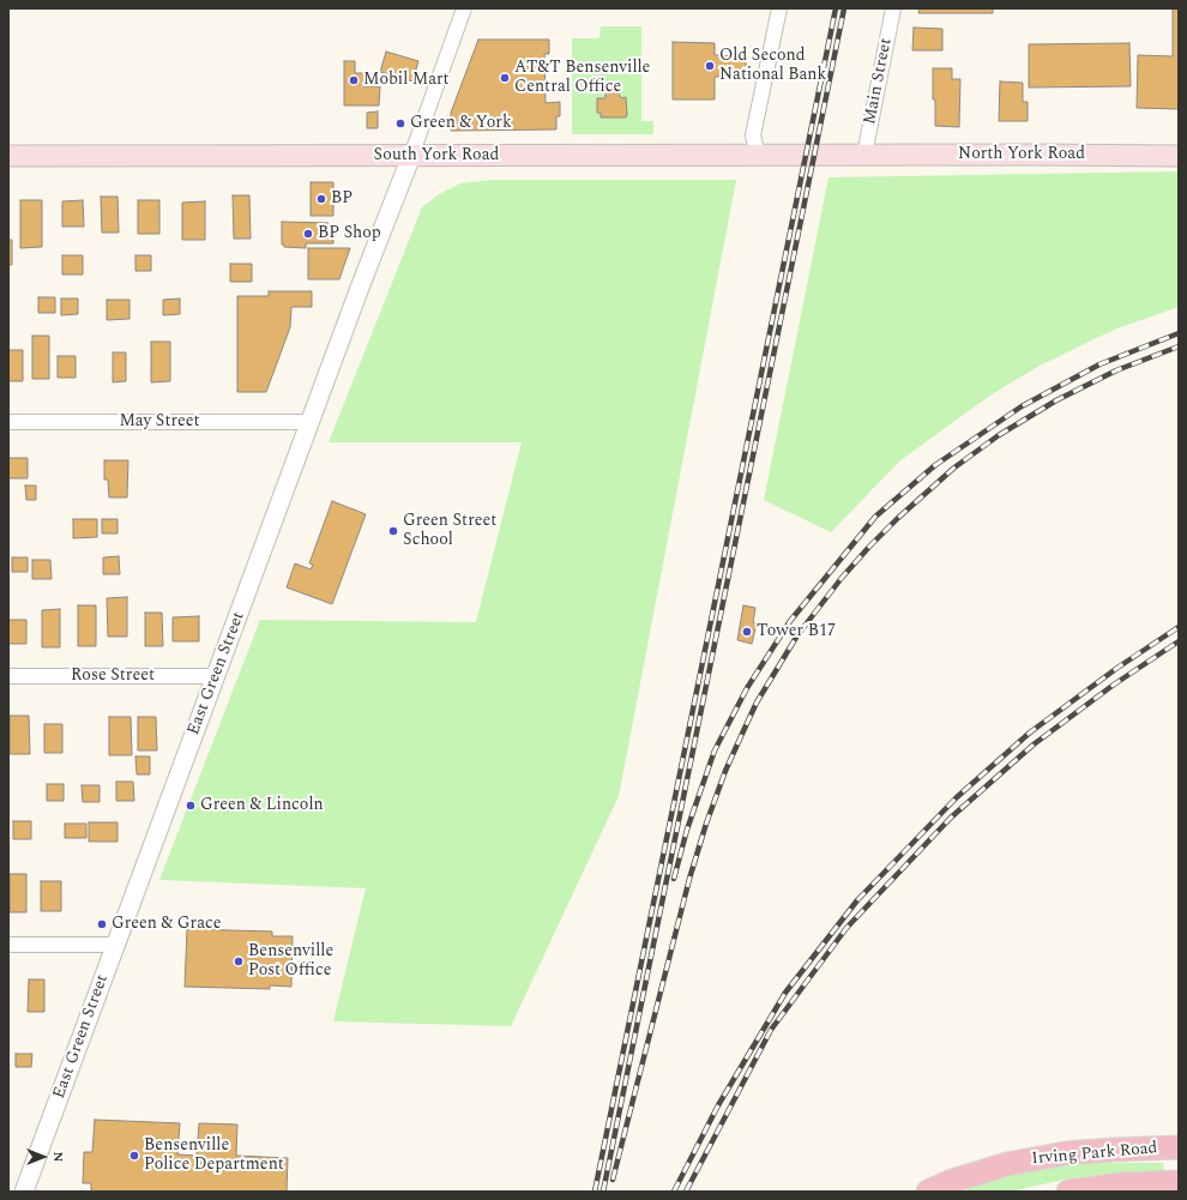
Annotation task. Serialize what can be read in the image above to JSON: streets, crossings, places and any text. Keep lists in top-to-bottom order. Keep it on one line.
{"streets":{"main road":["North York Road","South York Road","Irving Park Road"],"street":["Main Street","May Street","East Green Street","Rose Street"]},"crossings":[["Main Street","North York Road"],["Main Street","South York Road"],["North York Road","South York Road"],["South York Road","East Green Street"],["May Street","East Green Street"],["East Green Street","Rose Street"]],"places":["Old Second National Bank","AT&T Bensenville Central Office","Mobil Mart","Green & York","BP","BP Shop","Green Street School","Tower B17","Green & Lincoln","Green & Grace","Bensenville Post Office","Bensenville Police Department"],"north":"right"}
